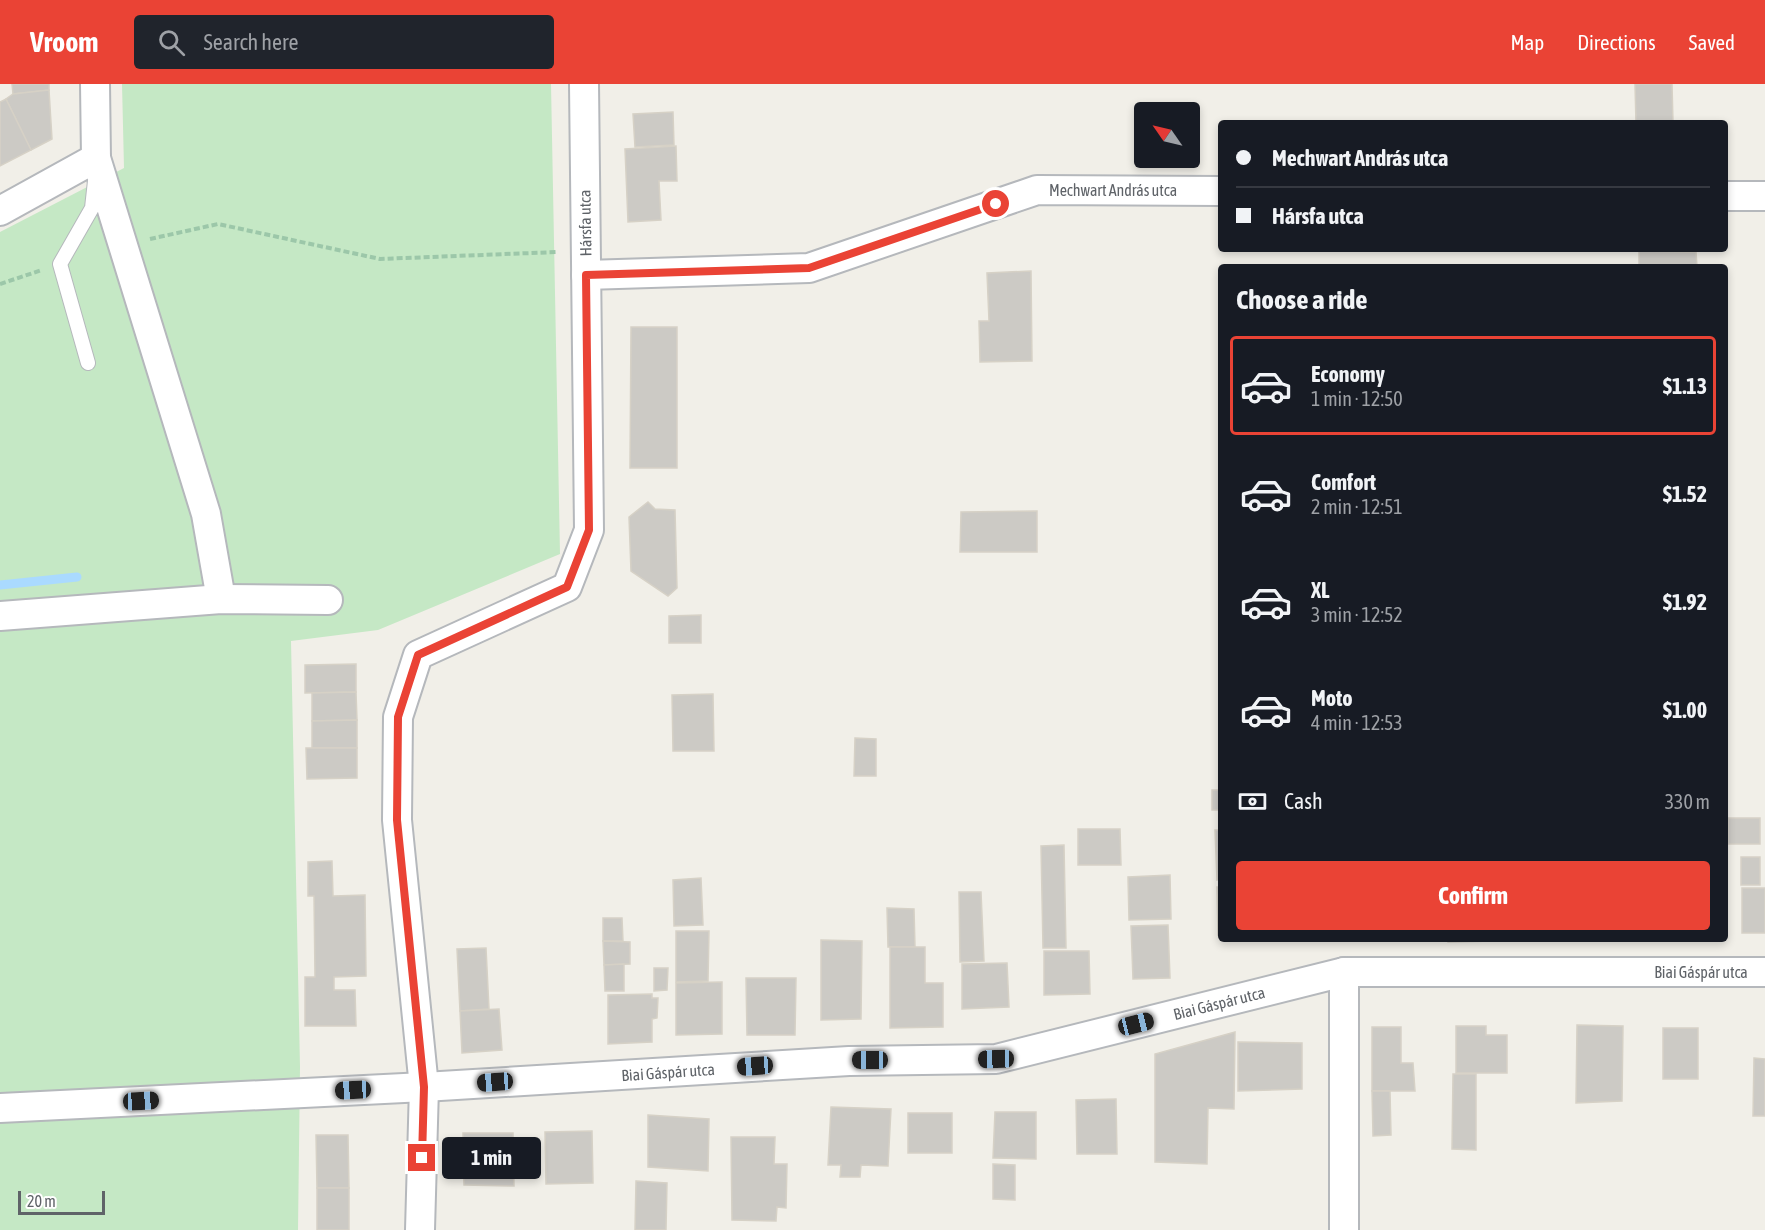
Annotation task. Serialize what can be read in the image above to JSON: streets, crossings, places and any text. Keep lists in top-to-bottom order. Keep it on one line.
{"streets":{"street":["Mechwart András utca","Hársfa utca","Biai Gáspár utca"]},"crossings":[["Mechwart András utca","Hársfa utca"],["Hársfa utca","Biai Gáspár utca"]],"scale_bar":"20 m","north":"top left","page":{"header":"Vroom","search":"Search here","nav":["Map","Directions","Saved"],"banner":["Mechwart András utca","Hársfa utca"],"heading":"Choose a ride","list":[{"name":"Economy","note":"1 min · 12:50","value":"$1.13"},{"name":"Comfort","note":"2 min · 12:51","value":"$1.52"},{"name":"XL","note":"3 min · 12:52","value":"$1.92"},{"name":"Moto","note":"4 min · 12:53","value":"$1.00"}],"pay":["Cash","330 m"],"buttons":"Confirm","bubble":"1 min","scale":"20 m"}}
